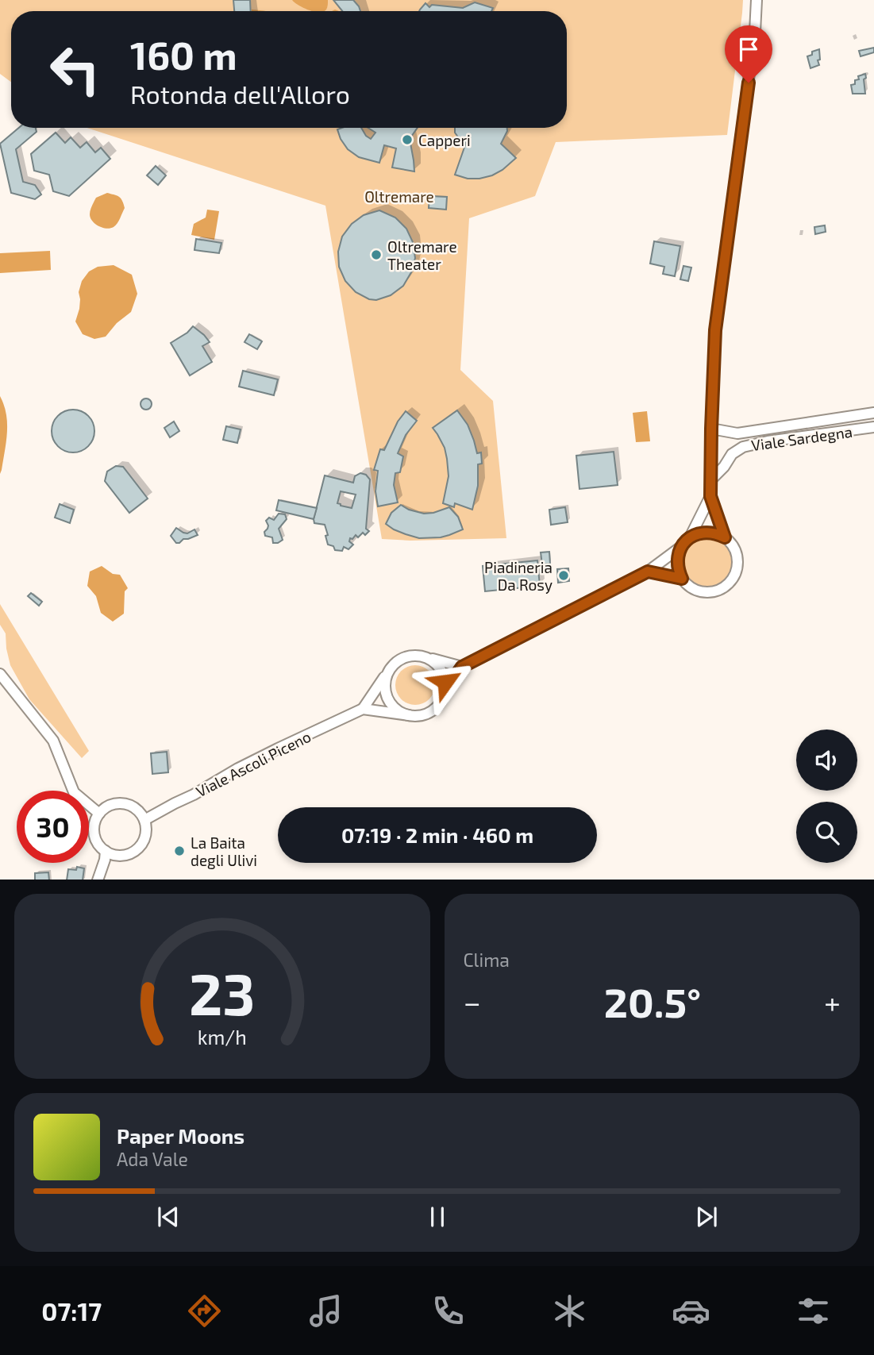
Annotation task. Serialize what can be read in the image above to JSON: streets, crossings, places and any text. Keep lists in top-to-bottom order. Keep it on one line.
{"streets":{"street":["Viale Sardegna","Viale Ascoli Piceno"]},"parks":["Oltremare"],"places":["Capperi","Oltremare Theater","Piadineria Da Rosy","La Baita degli Ulivi"],"page":{"turn":["160 m","Rotonda dell'Alloro"],"limit":"30","trip":"07:19 · 2 min · 460 m","tile":"Clima","heat":["−","20.5°","+"],"song":["Paper Moons","Ada Vale"],"tabs":"07:17","gauge":["23","km/h"]}}
